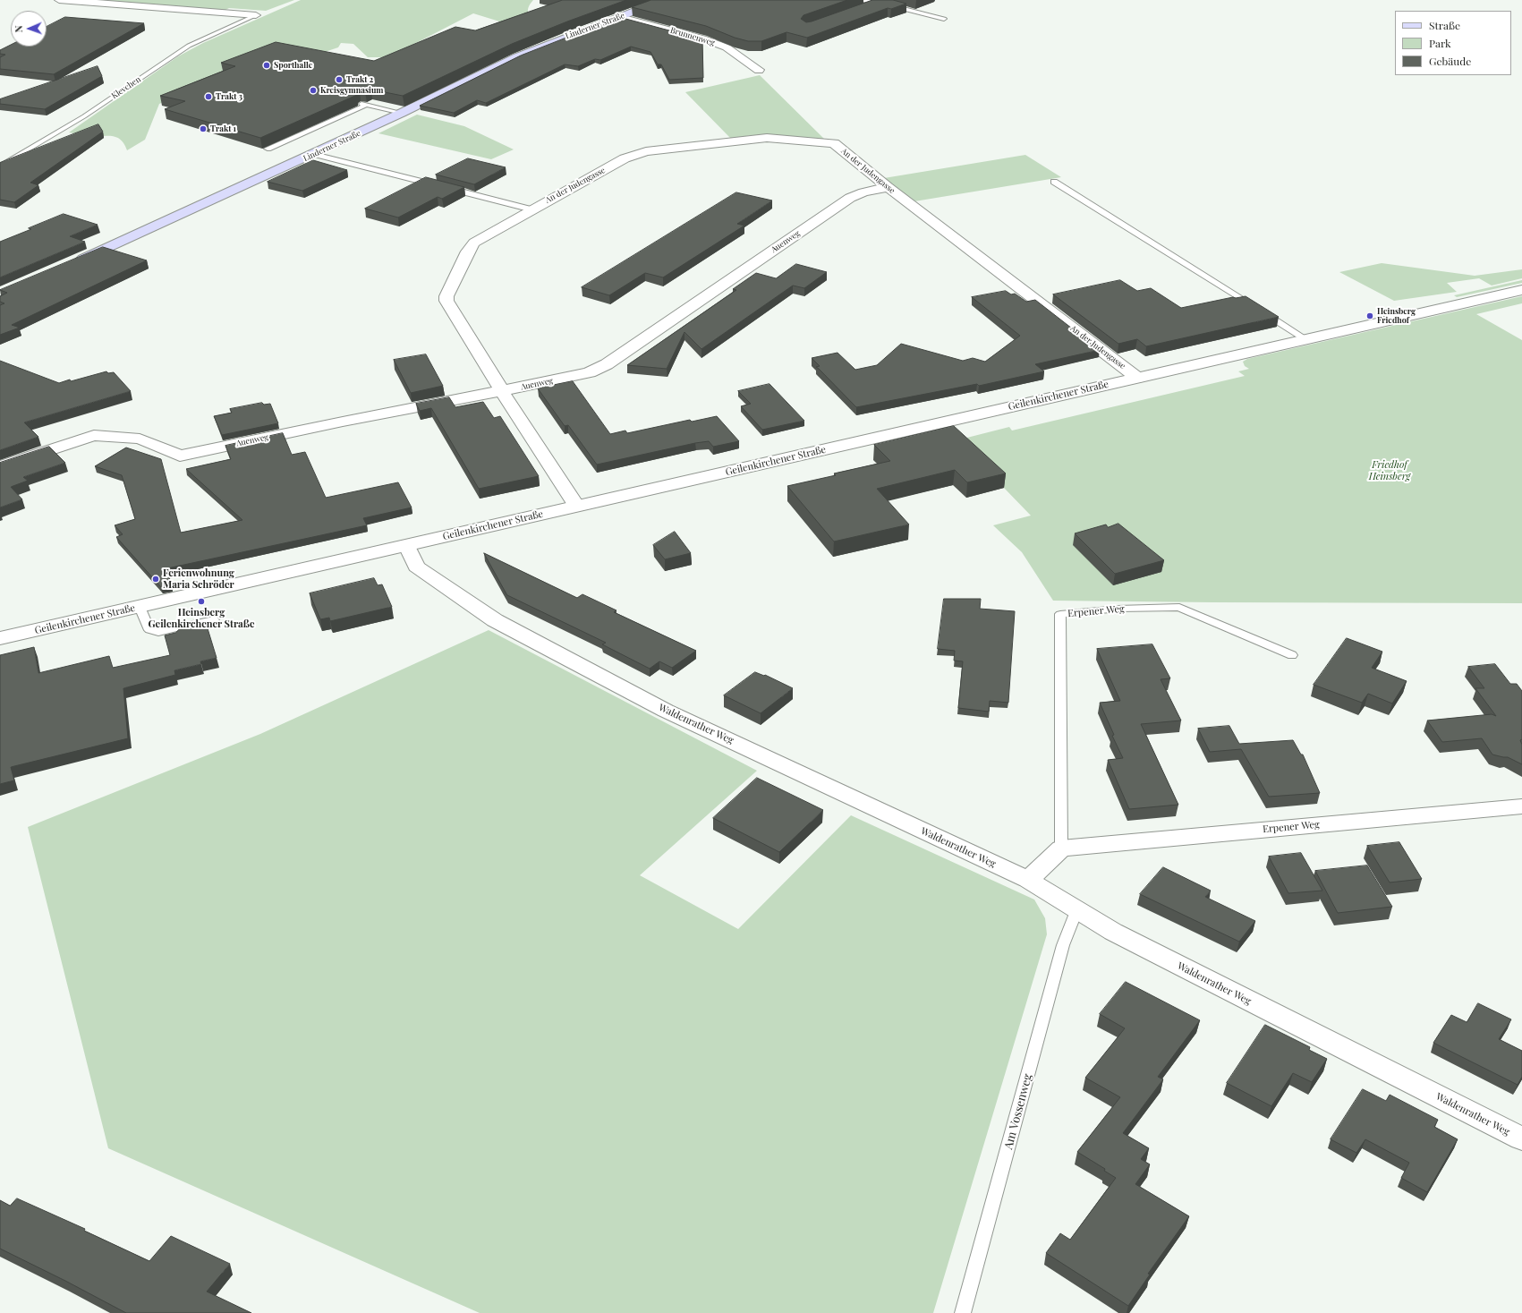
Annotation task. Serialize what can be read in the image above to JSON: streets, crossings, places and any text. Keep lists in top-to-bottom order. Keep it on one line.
{"streets":{"main road":["Linderner Straße"],"street":["Brunnenweg","An der Judengasse","Auenweg","Geilenkirchener Straße","Erpener Weg","Waldenrather Weg"],"lane":["Klevchen","Am Vossenweg"]},"crossings":[["Linderner Straße","Brunnenweg"],["An der Judengasse","Auenweg"],["An der Judengasse","Geilenkirchener Straße"],["Geilenkirchener Straße","Waldenrather Weg"],["Waldenrather Weg","Am Vossenweg"]],"parks":["Friedhof Heinsberg"],"places":["Sporthalle","Trakt 2","Kreisgymnasium","Trakt 3","Trakt 1","Heinsberg Friedhof","Ferienwohnung Maria Schröder","Heinsberg Geilenkirchener Straße"],"legend":["Straße","Park","Gebäude"],"north":"left"}
